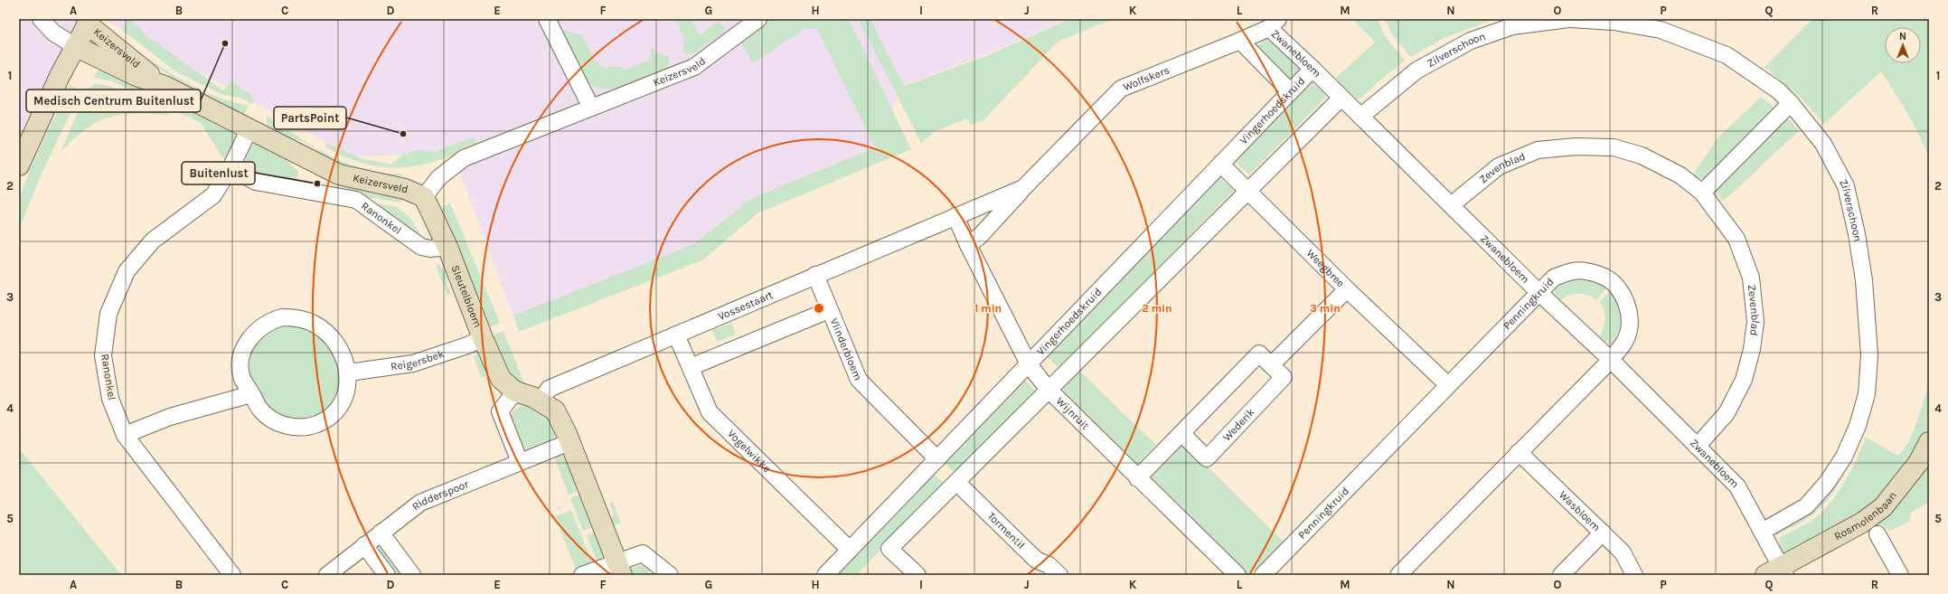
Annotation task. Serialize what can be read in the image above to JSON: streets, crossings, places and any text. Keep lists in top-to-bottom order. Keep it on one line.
{"streets":{"street":["Keizersveld","Zilverschoon","Zwanebloem","Wolfskers","Vingerhoedskruid","Zevenblad","Ranonkel","Weegbree","Sleutelbloem","Penningkruid","Vossestaart","Vlinderbloem","Reigersbek","Wijnruit","Wederik","Vogelwikke","Ridderspoor","Wasbloem","Rosmolenbaan","Tormentil"]},"crossings":[["Keizersveld","Ranonkel"],["Keizersveld","Sleutelbloem"],["Zilverschoon","Zwanebloem"],["Zwanebloem","Wolfskers"],["Zwanebloem","Vingerhoedskruid"],["Zwanebloem","Zevenblad"],["Zwanebloem","Penningkruid"],["Zwanebloem","Rosmolenbaan"],["Wolfskers","Vossestaart"],["Wolfskers","Wijnruit"],["Vingerhoedskruid","Weegbree"],["Vingerhoedskruid","Vlinderbloem"],["Vingerhoedskruid","Wijnruit"],["Vingerhoedskruid","Vogelwikke"],["Ranonkel","Sleutelbloem"],["Weegbree","Penningkruid"],["Sleutelbloem","Vossestaart"],["Sleutelbloem","Reigersbek"],["Sleutelbloem","Ridderspoor"],["Penningkruid","Wasbloem"],["Vossestaart","Vlinderbloem"],["Vossestaart","Wijnruit"],["Vossestaart","Vogelwikke"],["Wijnruit","Wederik"]],"places":["Medisch Centrum Buitenlust","PartsPoint","Buitenlust"],"north":"top","grid":{"columns":["A","B","C","D","E","F","G","H","I","J","K","L","M","N","O","P","Q","R"],"rows":["1","2","3","4","5"]},"rings":["1 min","2 min","3 min"]}
